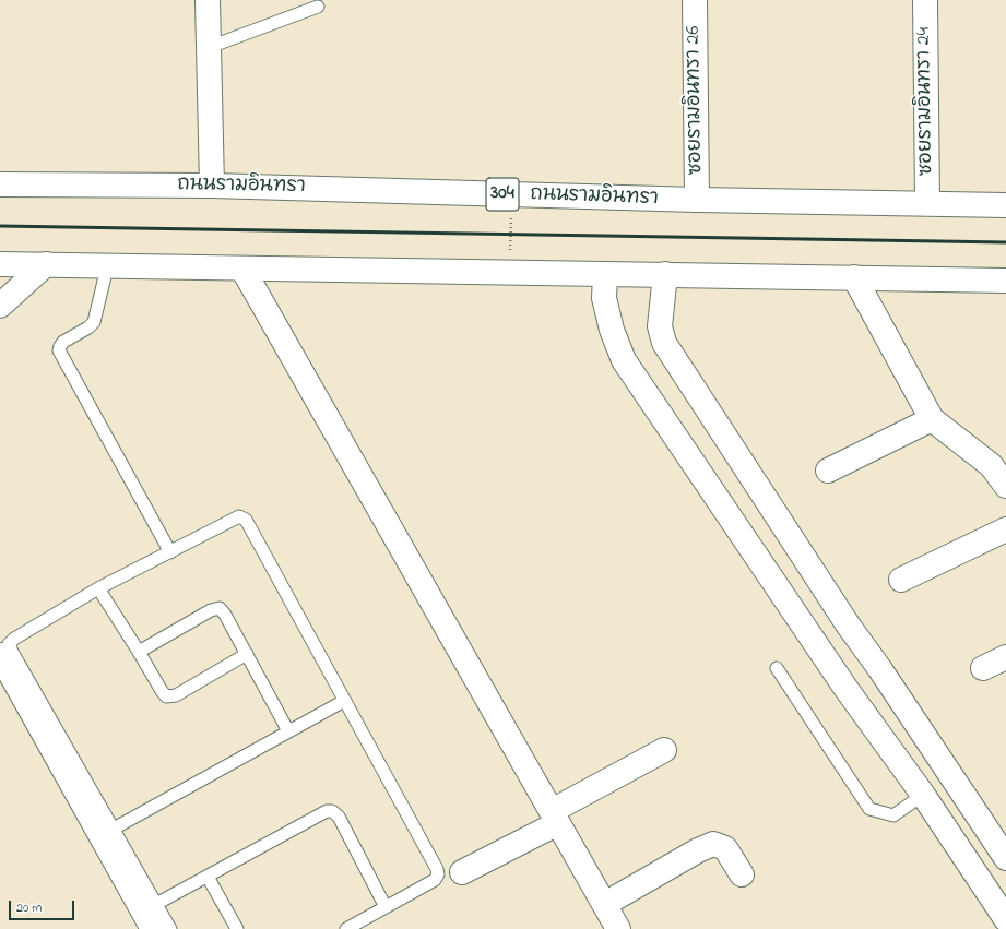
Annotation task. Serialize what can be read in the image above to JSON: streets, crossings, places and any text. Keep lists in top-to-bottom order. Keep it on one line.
{"streets":{"street":["ซอยรามอินทรา 26","ซอยรามอินทรา 24","ถนนรามอินทรา","304"]},"crossings":[["ซอยรามอินทรา 26","ถนนรามอินทรา"],["ซอยรามอินทรา 24","ถนนรามอินทรา"]],"scale_bar":"20 m"}
